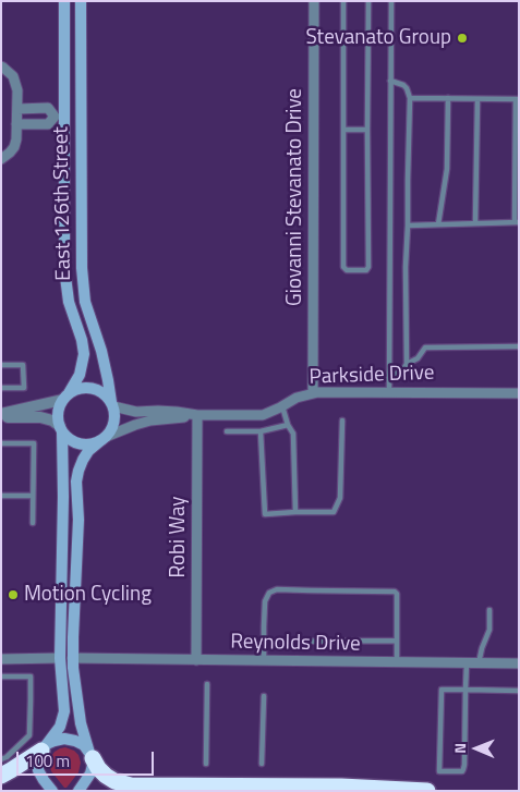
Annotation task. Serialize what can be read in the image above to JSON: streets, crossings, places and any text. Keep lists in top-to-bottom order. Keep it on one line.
{"streets":{"main road":["East 126th Street"],"street":["Giovanni Stevanato Drive","Parkside Drive","Robi Way","Reynolds Drive"]},"crossings":[["Giovanni Stevanato Drive","Parkside Drive"],["East 126th Street","Parkside Drive"],["Parkside Drive","Robi Way"],["Robi Way","Reynolds Drive"]],"places":["Stevanato Group","Motion Cycling"],"scale_bar":"100 m","north":"left"}
